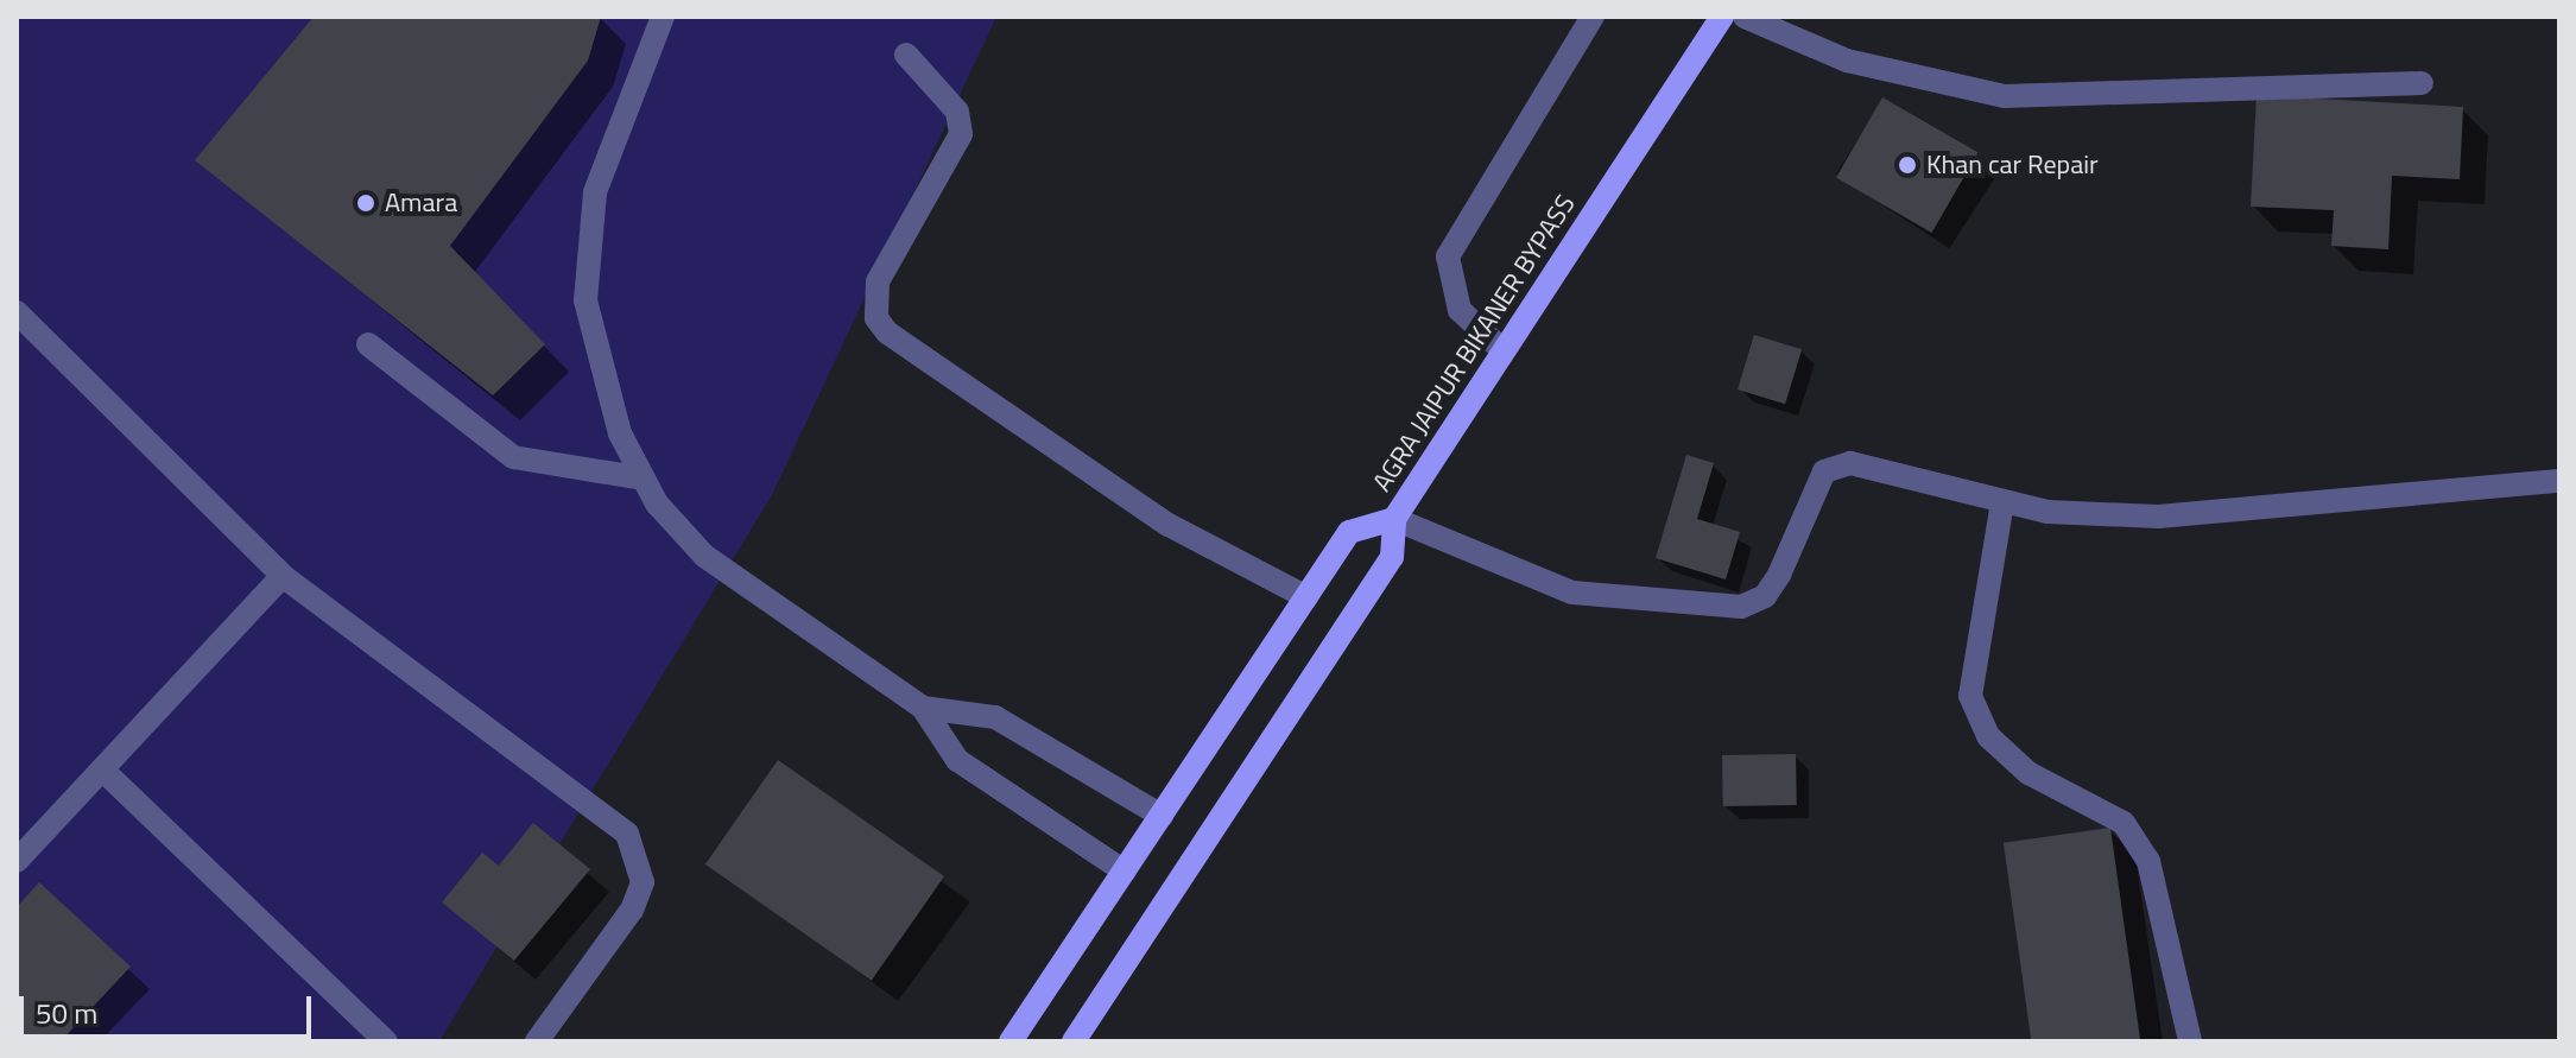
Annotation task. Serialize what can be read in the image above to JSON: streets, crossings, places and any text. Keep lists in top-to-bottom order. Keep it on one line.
{"streets":{"main road":["AGRA JAIPUR BIKANER BYPASS"]},"places":["Khan car Repair","Amara"],"scale_bar":"50 m"}
